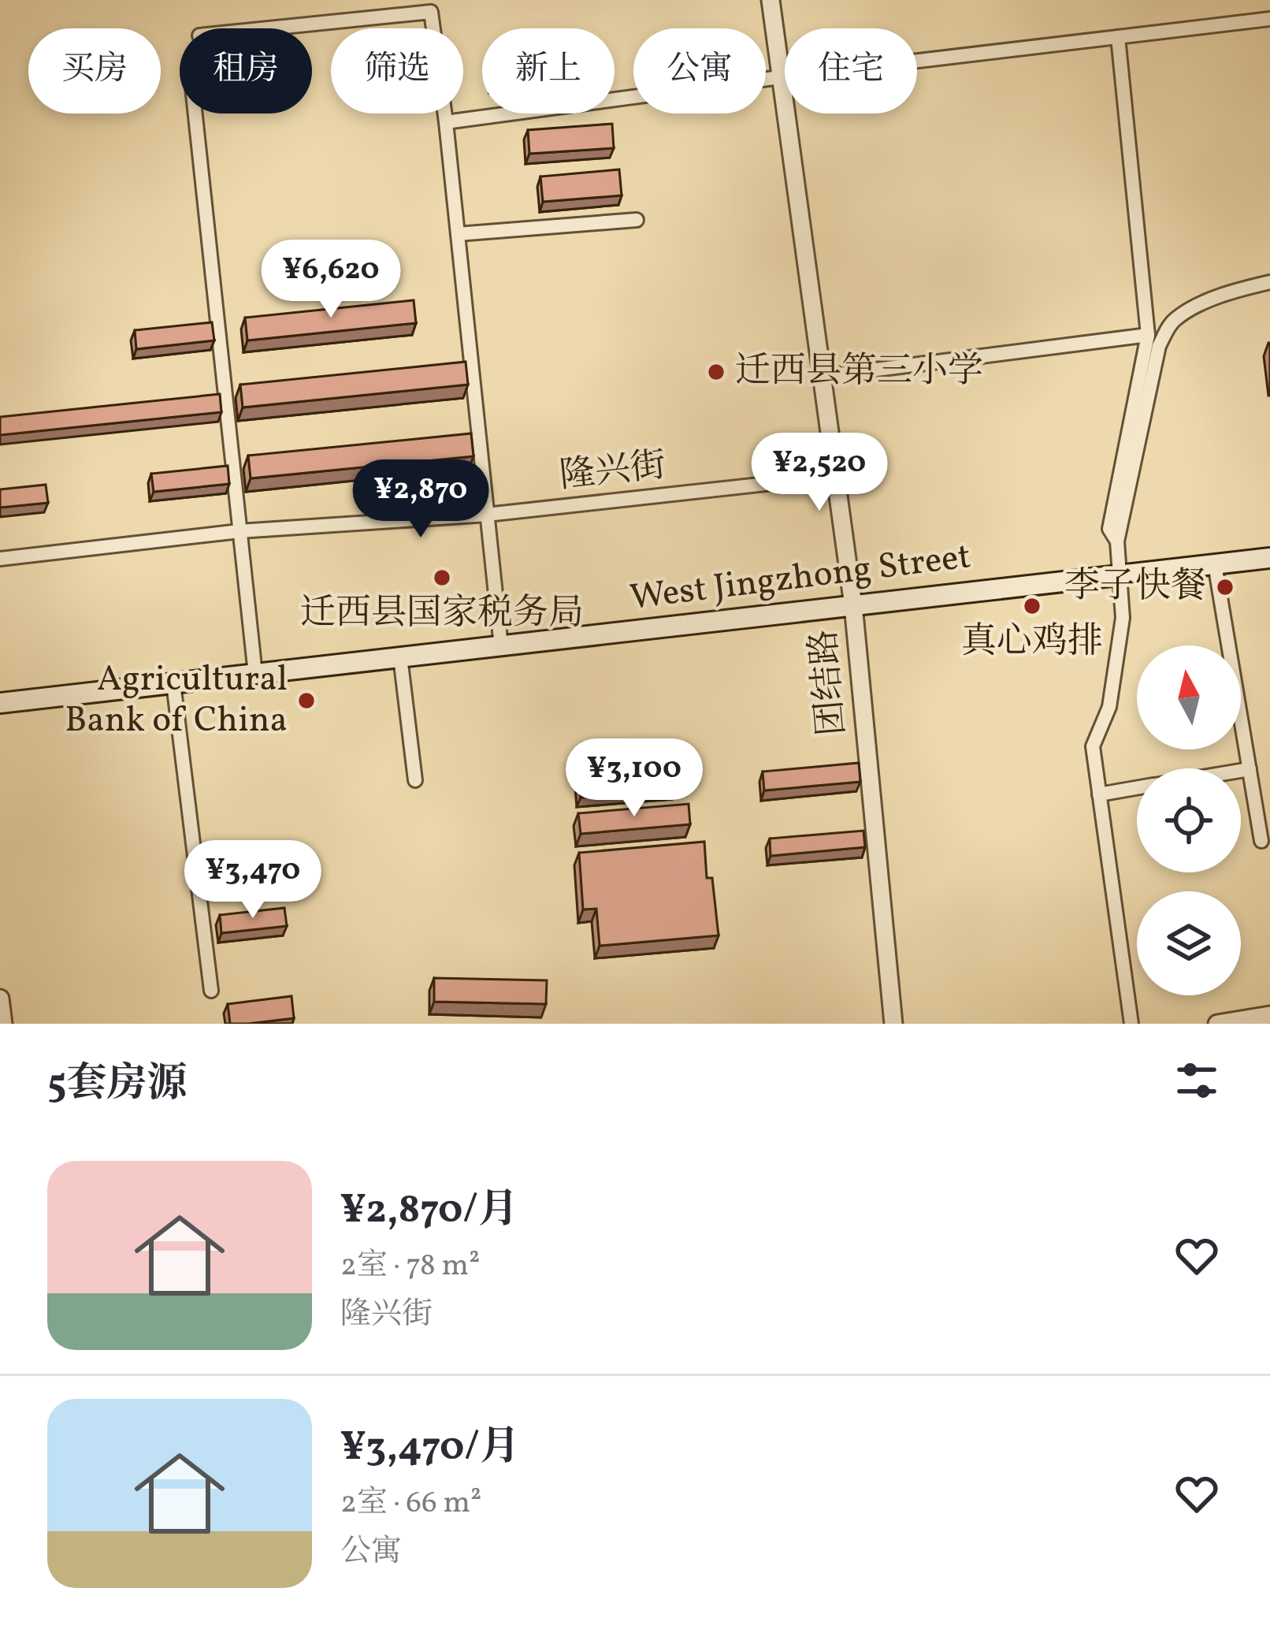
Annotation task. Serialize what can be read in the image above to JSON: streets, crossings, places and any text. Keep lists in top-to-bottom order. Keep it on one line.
{"streets":{"main road":["West Jingzhong Street"],"street":["隆兴街","团结路"]},"crossings":[["隆兴街","团结路"],["West Jingzhong Street","团结路"]],"places":["迁西县第三小学","迁西县国家税务局","李子快餐","真心鸡排","Agricultural Bank of China"],"north":"top","page":{"chip":["买房","租房","筛选","新上","公寓","住宅"],"price":["¥6,620","¥2,520","¥2,870","¥3,100","¥3,470"],"heading":"5套房源","list":[{"name":"¥2,870/月","note":"2室 · 78 m² · 隆兴街"},{"name":"¥3,470/月","note":"2室 · 66 m² · 公寓"}]}}
